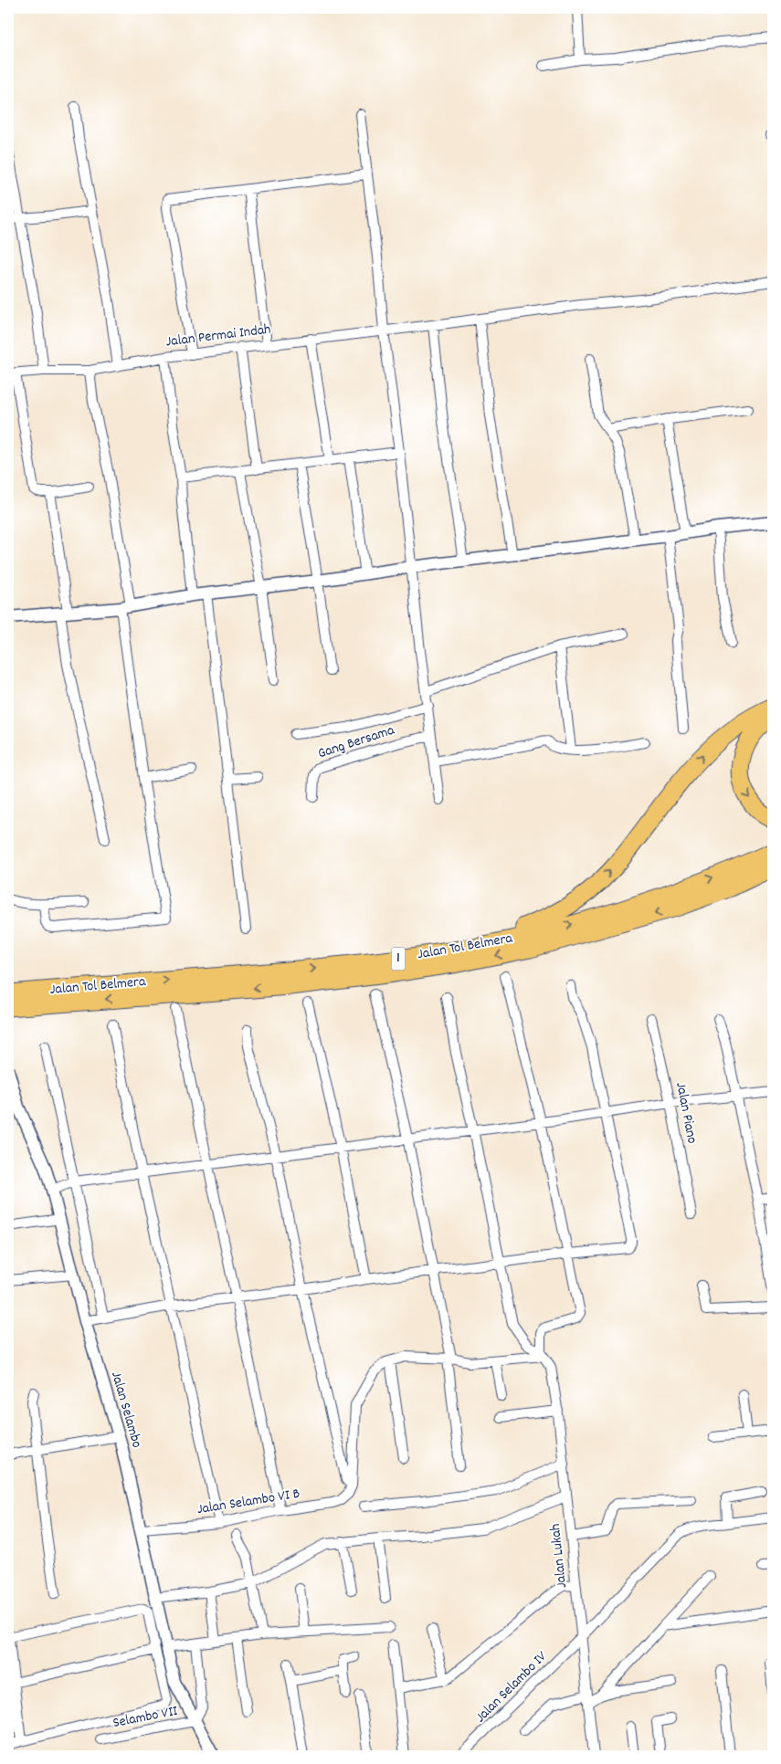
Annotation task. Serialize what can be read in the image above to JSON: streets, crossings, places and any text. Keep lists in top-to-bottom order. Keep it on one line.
{"streets":{"highway":["Jalan Tol Belmera","1"],"street":["Jalan Permai Indah","Gang Bersama","Jalan Piano","Jalan Selambo","Jalan Selambo VI B","Jalan Lukah","Jalan Selambo IV","Selambo VII"]},"crossings":[["Jalan Selambo","Jalan Selambo VI B"],["Jalan Selambo","Selambo VII"],["Jalan Lukah","Jalan Selambo IV"]]}
